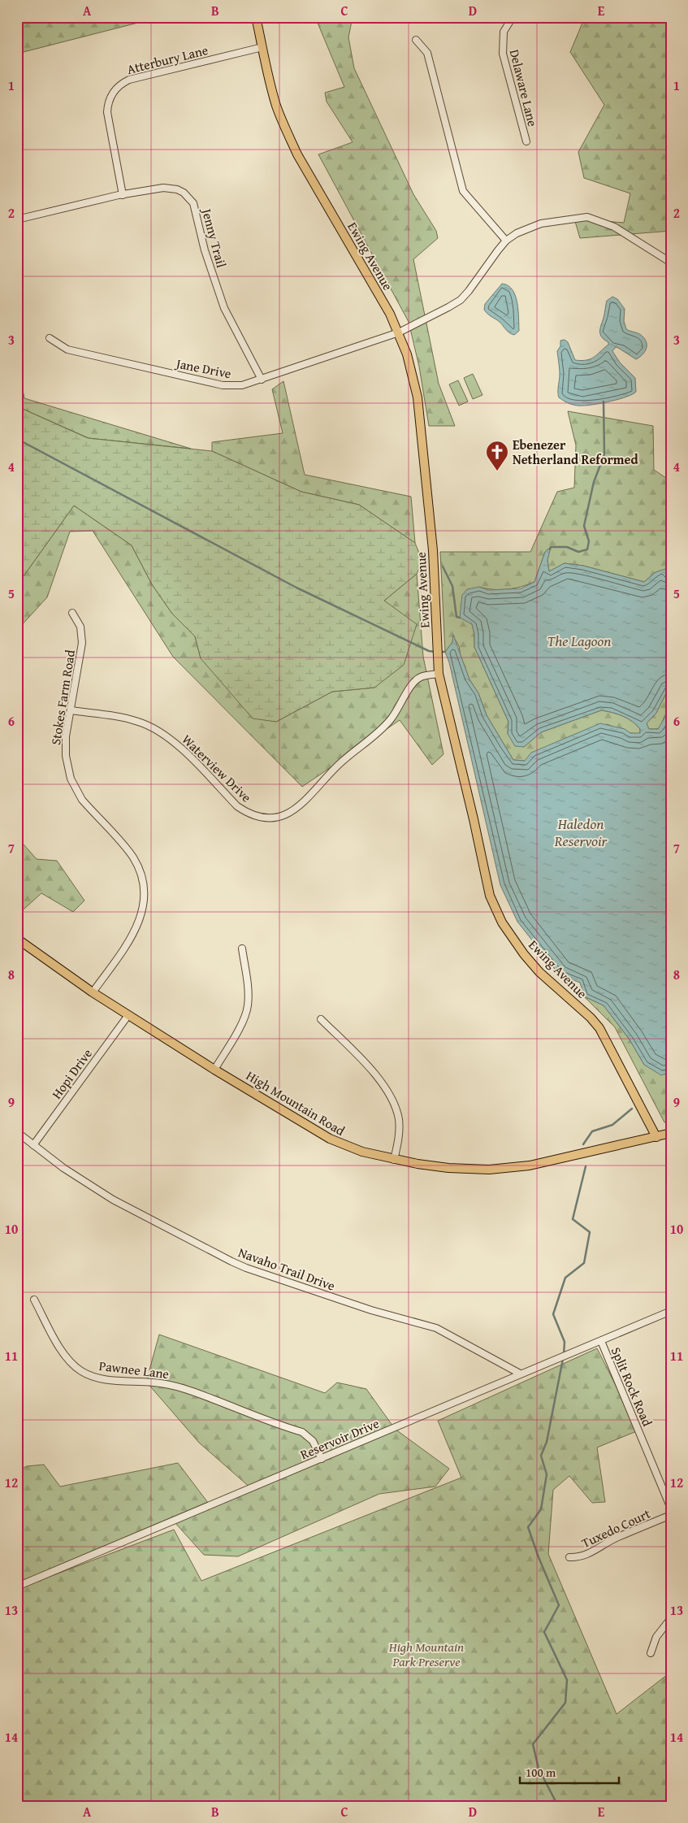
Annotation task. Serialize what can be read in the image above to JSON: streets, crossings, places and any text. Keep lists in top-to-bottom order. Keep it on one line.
{"streets":{"main road":["Ewing Avenue","High Mountain Road"],"street":["Atterbury Lane","Delaware Lane","Jenny Trail","Jane Drive","Stokes Farm Road","Waterview Drive","Hopi Drive","Navaho Trail Drive","Pawnee Lane","Split Rock Road","Reservoir Drive","Tuxedo Court"]},"crossings":[["Atterbury Lane","Jenny Trail"],["Atterbury Lane","Ewing Avenue"],["Jenny Trail","Jane Drive"],["Ewing Avenue","Jane Drive"],["Ewing Avenue","Waterview Drive"],["Ewing Avenue","High Mountain Road"],["Stokes Farm Road","Waterview Drive"],["Stokes Farm Road","High Mountain Road"],["Hopi Drive","High Mountain Road"],["Hopi Drive","Navaho Trail Drive"],["Navaho Trail Drive","Reservoir Drive"],["Pawnee Lane","Reservoir Drive"],["Split Rock Road","Reservoir Drive"]],"water":["The Lagoon","Haledon Reservoir"],"parks":["High Mountain Park Preserve"],"places":{"church":["Ebenezer Netherland Reformed"]},"scale_bar":"100 m","grid":{"columns":["A","B","C","D","E"],"rows":["1","2","3","4","5","6","7","8","9","10","11","12","13","14"]}}
